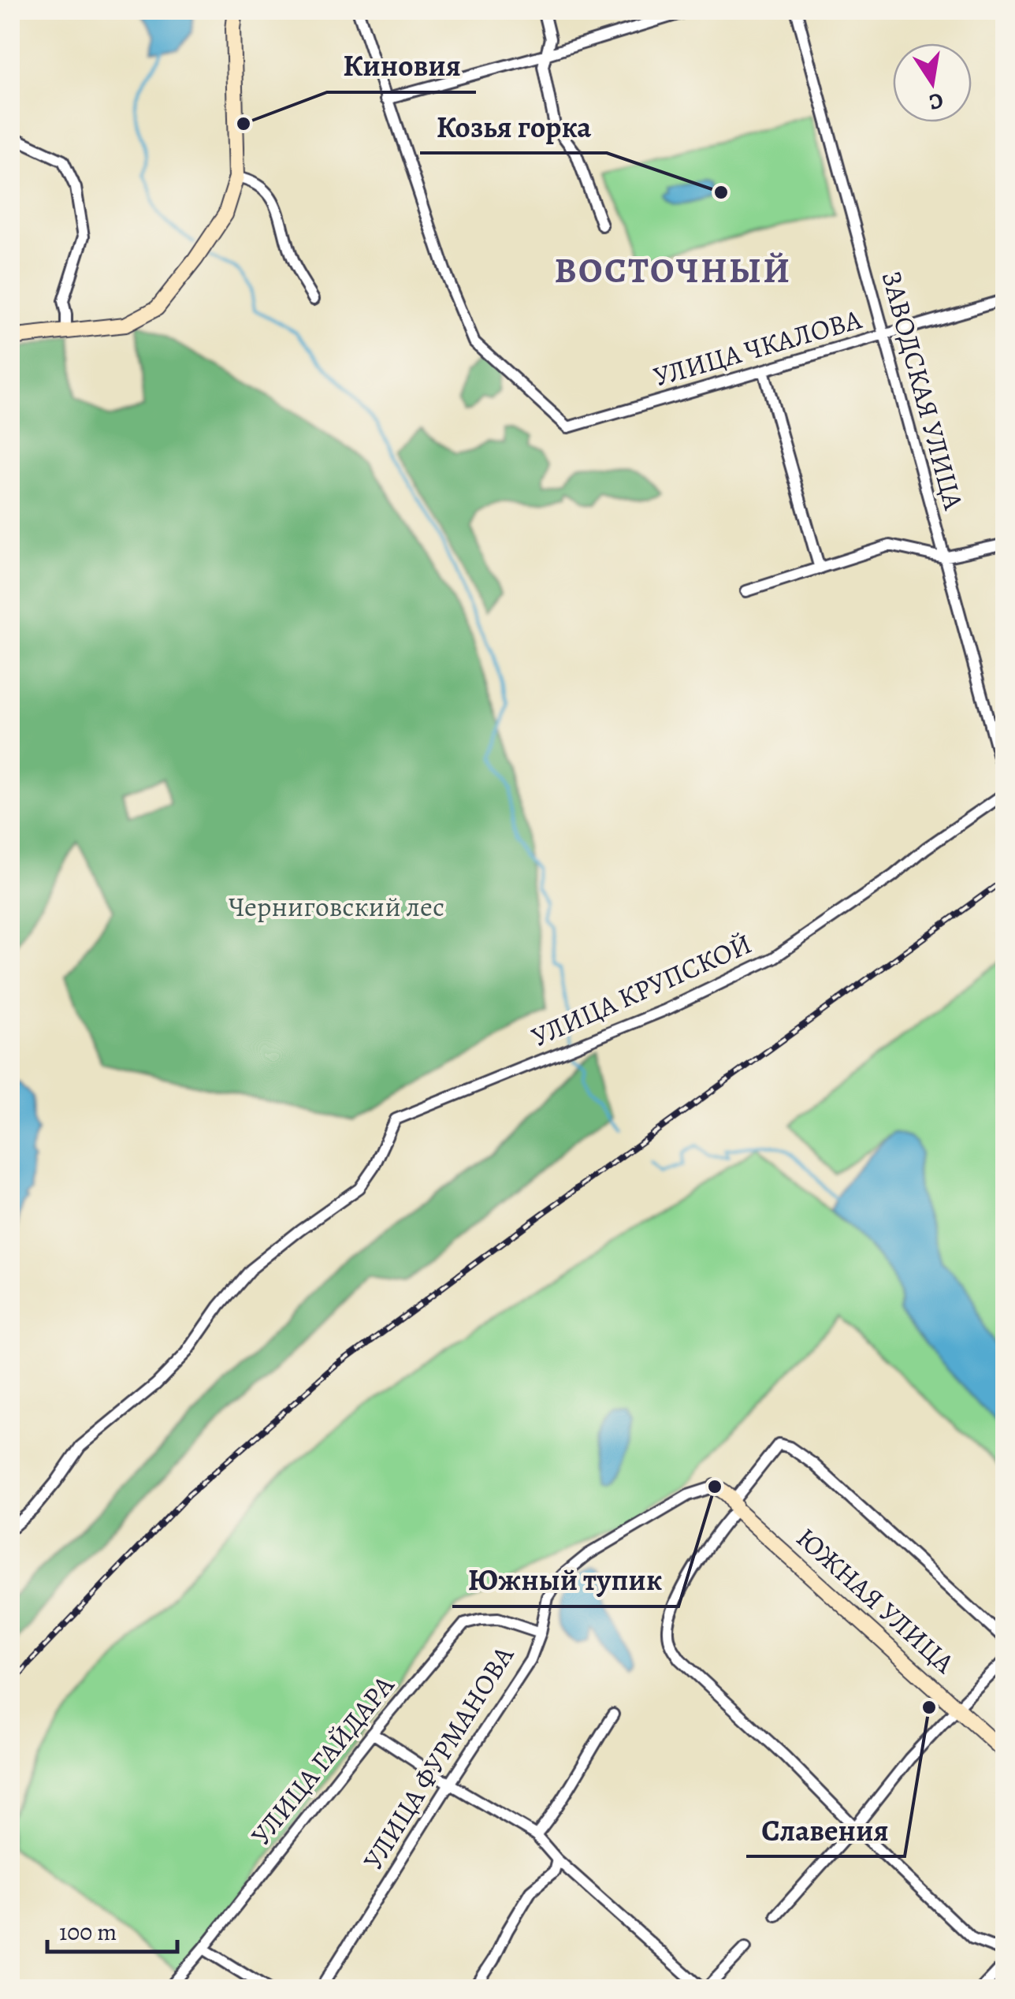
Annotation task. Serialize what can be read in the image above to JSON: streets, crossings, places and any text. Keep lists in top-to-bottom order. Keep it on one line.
{"streets":{"street":["УЛИЦА ЧКАЛОВА","ЗАВОДСКАЯ УЛИЦА","УЛИЦА КРУПСКОЙ","ЮЖНАЯ УЛИЦА","УЛИЦА ФУРМАНОВА","УЛИЦА ГАЙДАРА"]},"crossings":[["УЛИЦА ЧКАЛОВА","ЗАВОДСКАЯ УЛИЦА"],["ЮЖНАЯ УЛИЦА","УЛИЦА ФУРМАНОВА"],["УЛИЦА ФУРМАНОВА","УЛИЦА ГАЙДАРА"]],"districts":["ВОСТОЧНЫЙ"],"parks":["Черниговский лес"],"places":["Киновия","Козья горка","Южный тупик","Славения"],"scale_bar":"100 m","north":"bottom"}
